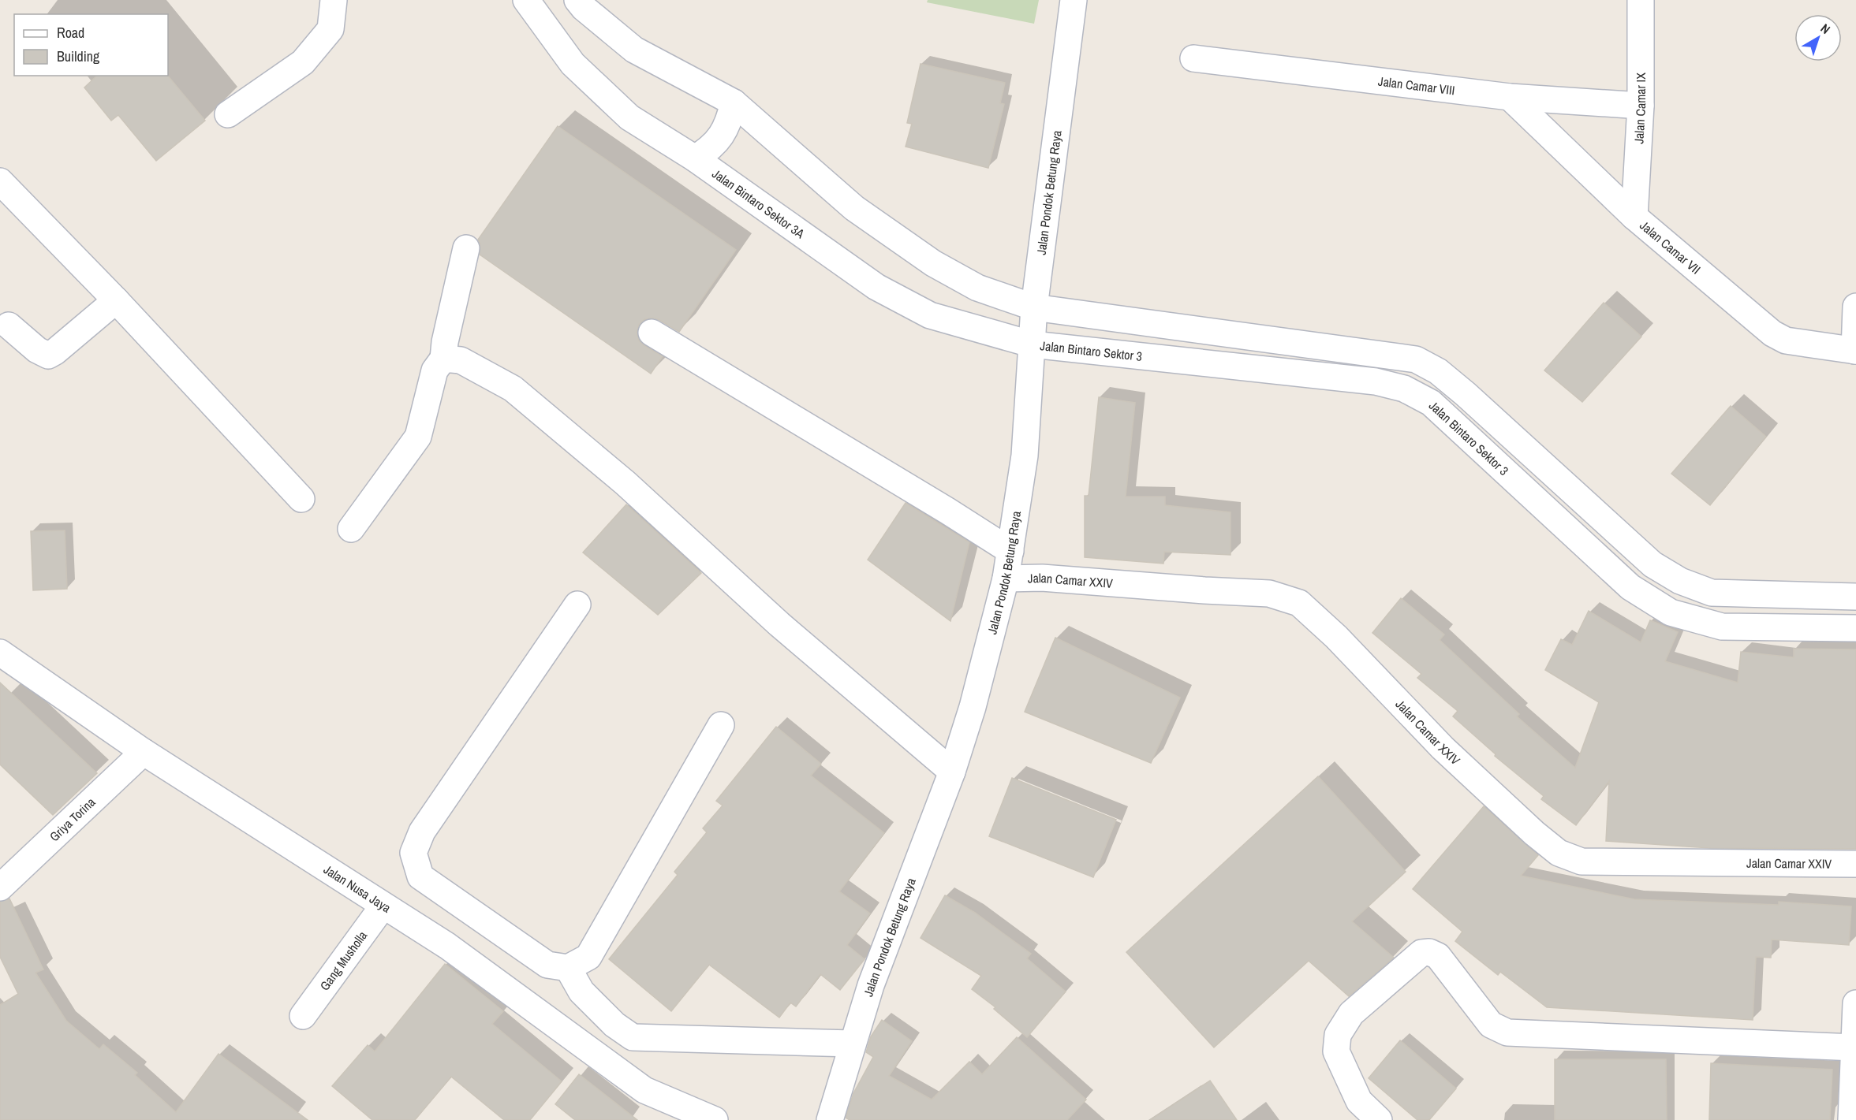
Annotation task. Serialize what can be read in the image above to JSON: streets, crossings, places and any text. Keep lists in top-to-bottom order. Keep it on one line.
{"streets":{"street":["Jalan Camar VIII","Jalan Camar IX","Jalan Pondok Betung Raya","Jalan Bintaro Sektor 3A","Jalan Camar VII","Jalan Bintaro Sektor 3","Jalan Camar XXIV","Griya Torina","Jalan Nusa Jaya","Gang Musholla"]},"crossings":[["Jalan Camar VIII","Jalan Camar IX"],["Jalan Camar VIII","Jalan Camar VII"],["Jalan Camar IX","Jalan Camar VII"],["Jalan Pondok Betung Raya","Jalan Bintaro Sektor 3A"],["Jalan Pondok Betung Raya","Jalan Bintaro Sektor 3"],["Jalan Pondok Betung Raya","Jalan Camar XXIV"],["Jalan Bintaro Sektor 3A","Jalan Bintaro Sektor 3"],["Griya Torina","Jalan Nusa Jaya"],["Jalan Nusa Jaya","Gang Musholla"]],"legend":["Road","Building"],"north":"top right"}
